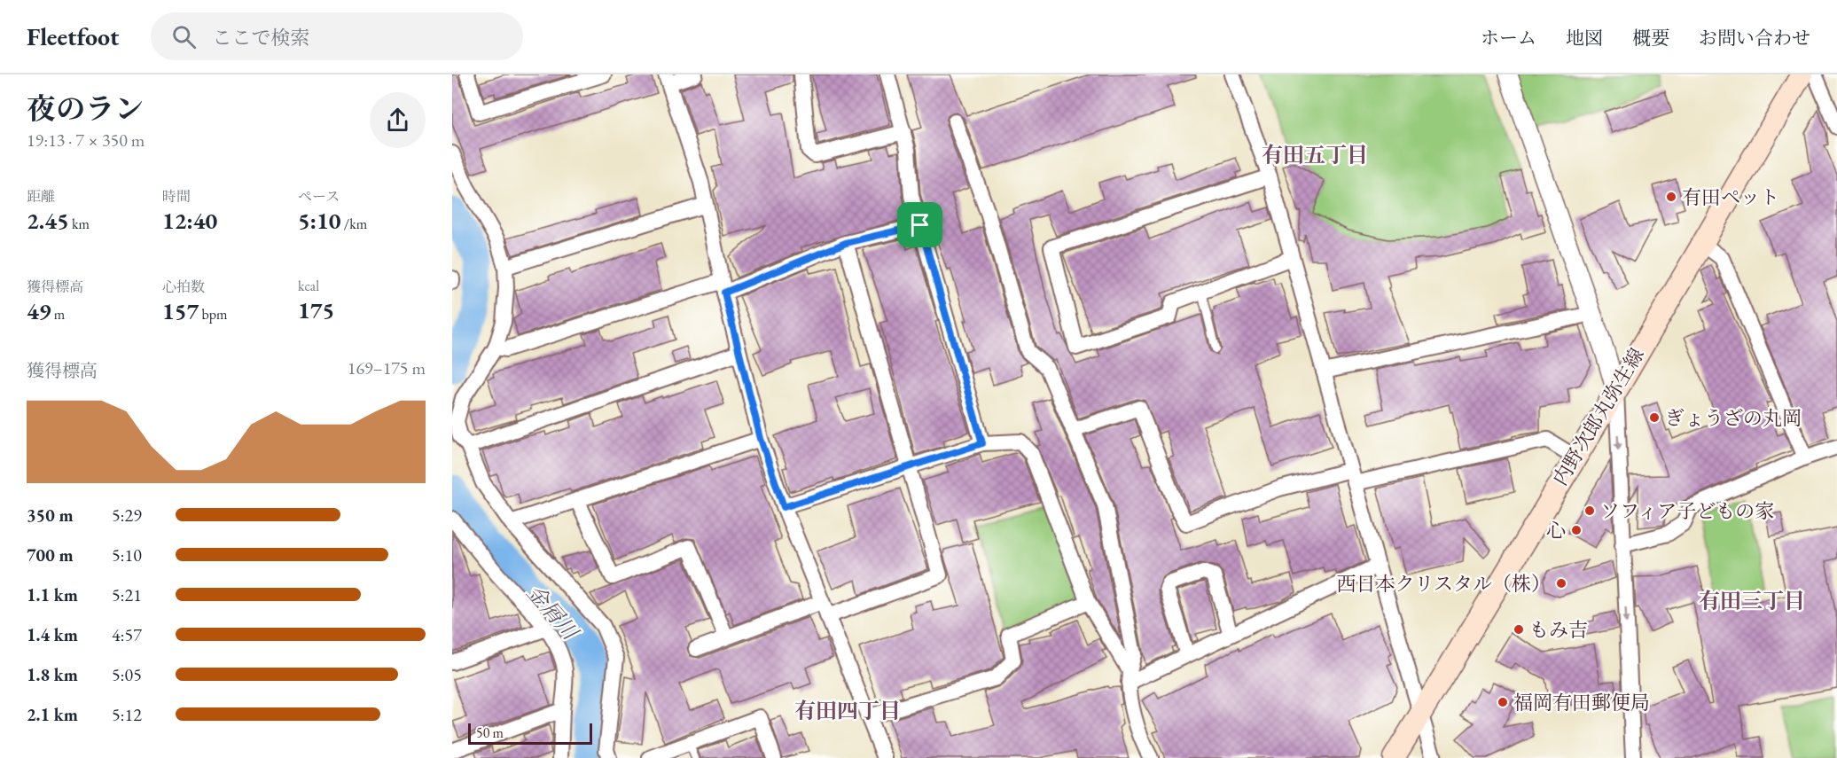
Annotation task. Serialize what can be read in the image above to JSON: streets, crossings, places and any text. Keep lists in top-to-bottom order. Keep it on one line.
{"streets":{"main road":["内野次郎丸弥生線"]},"districts":["有田五丁目","有田三丁目","有田四丁目"],"water":["金屑川"],"places":["有田ペット","ぎょうざの丸岡","ソフィア子どもの家","心","西日本クリスタル（株）","もみ吉","福岡有田郵便局"],"scale_bar":"50 m","page":{"header":"Fleetfoot","search":"ここで検索","nav":["ホーム","地図","概要","お問い合わせ"],"heading":["夜のラン","19:13 · 7 × 350 m"],"stats":[["距離","2.45 km"],["時間","12:40"],["ペース","5:10 /km"],["獲得標高","49 m"],["心拍数","157 bpm"],["kcal","175"]],"chart":["獲得標高","169–175 m"],"list":[{"name":"350 m","note":"5:29"},{"name":"700 m","note":"5:10"},{"name":"1.1 km","note":"5:21"},{"name":"1.4 km","note":"4:57"},{"name":"1.8 km","note":"5:05"},{"name":"2.1 km","note":"5:12"}],"scale":"50 m"}}
